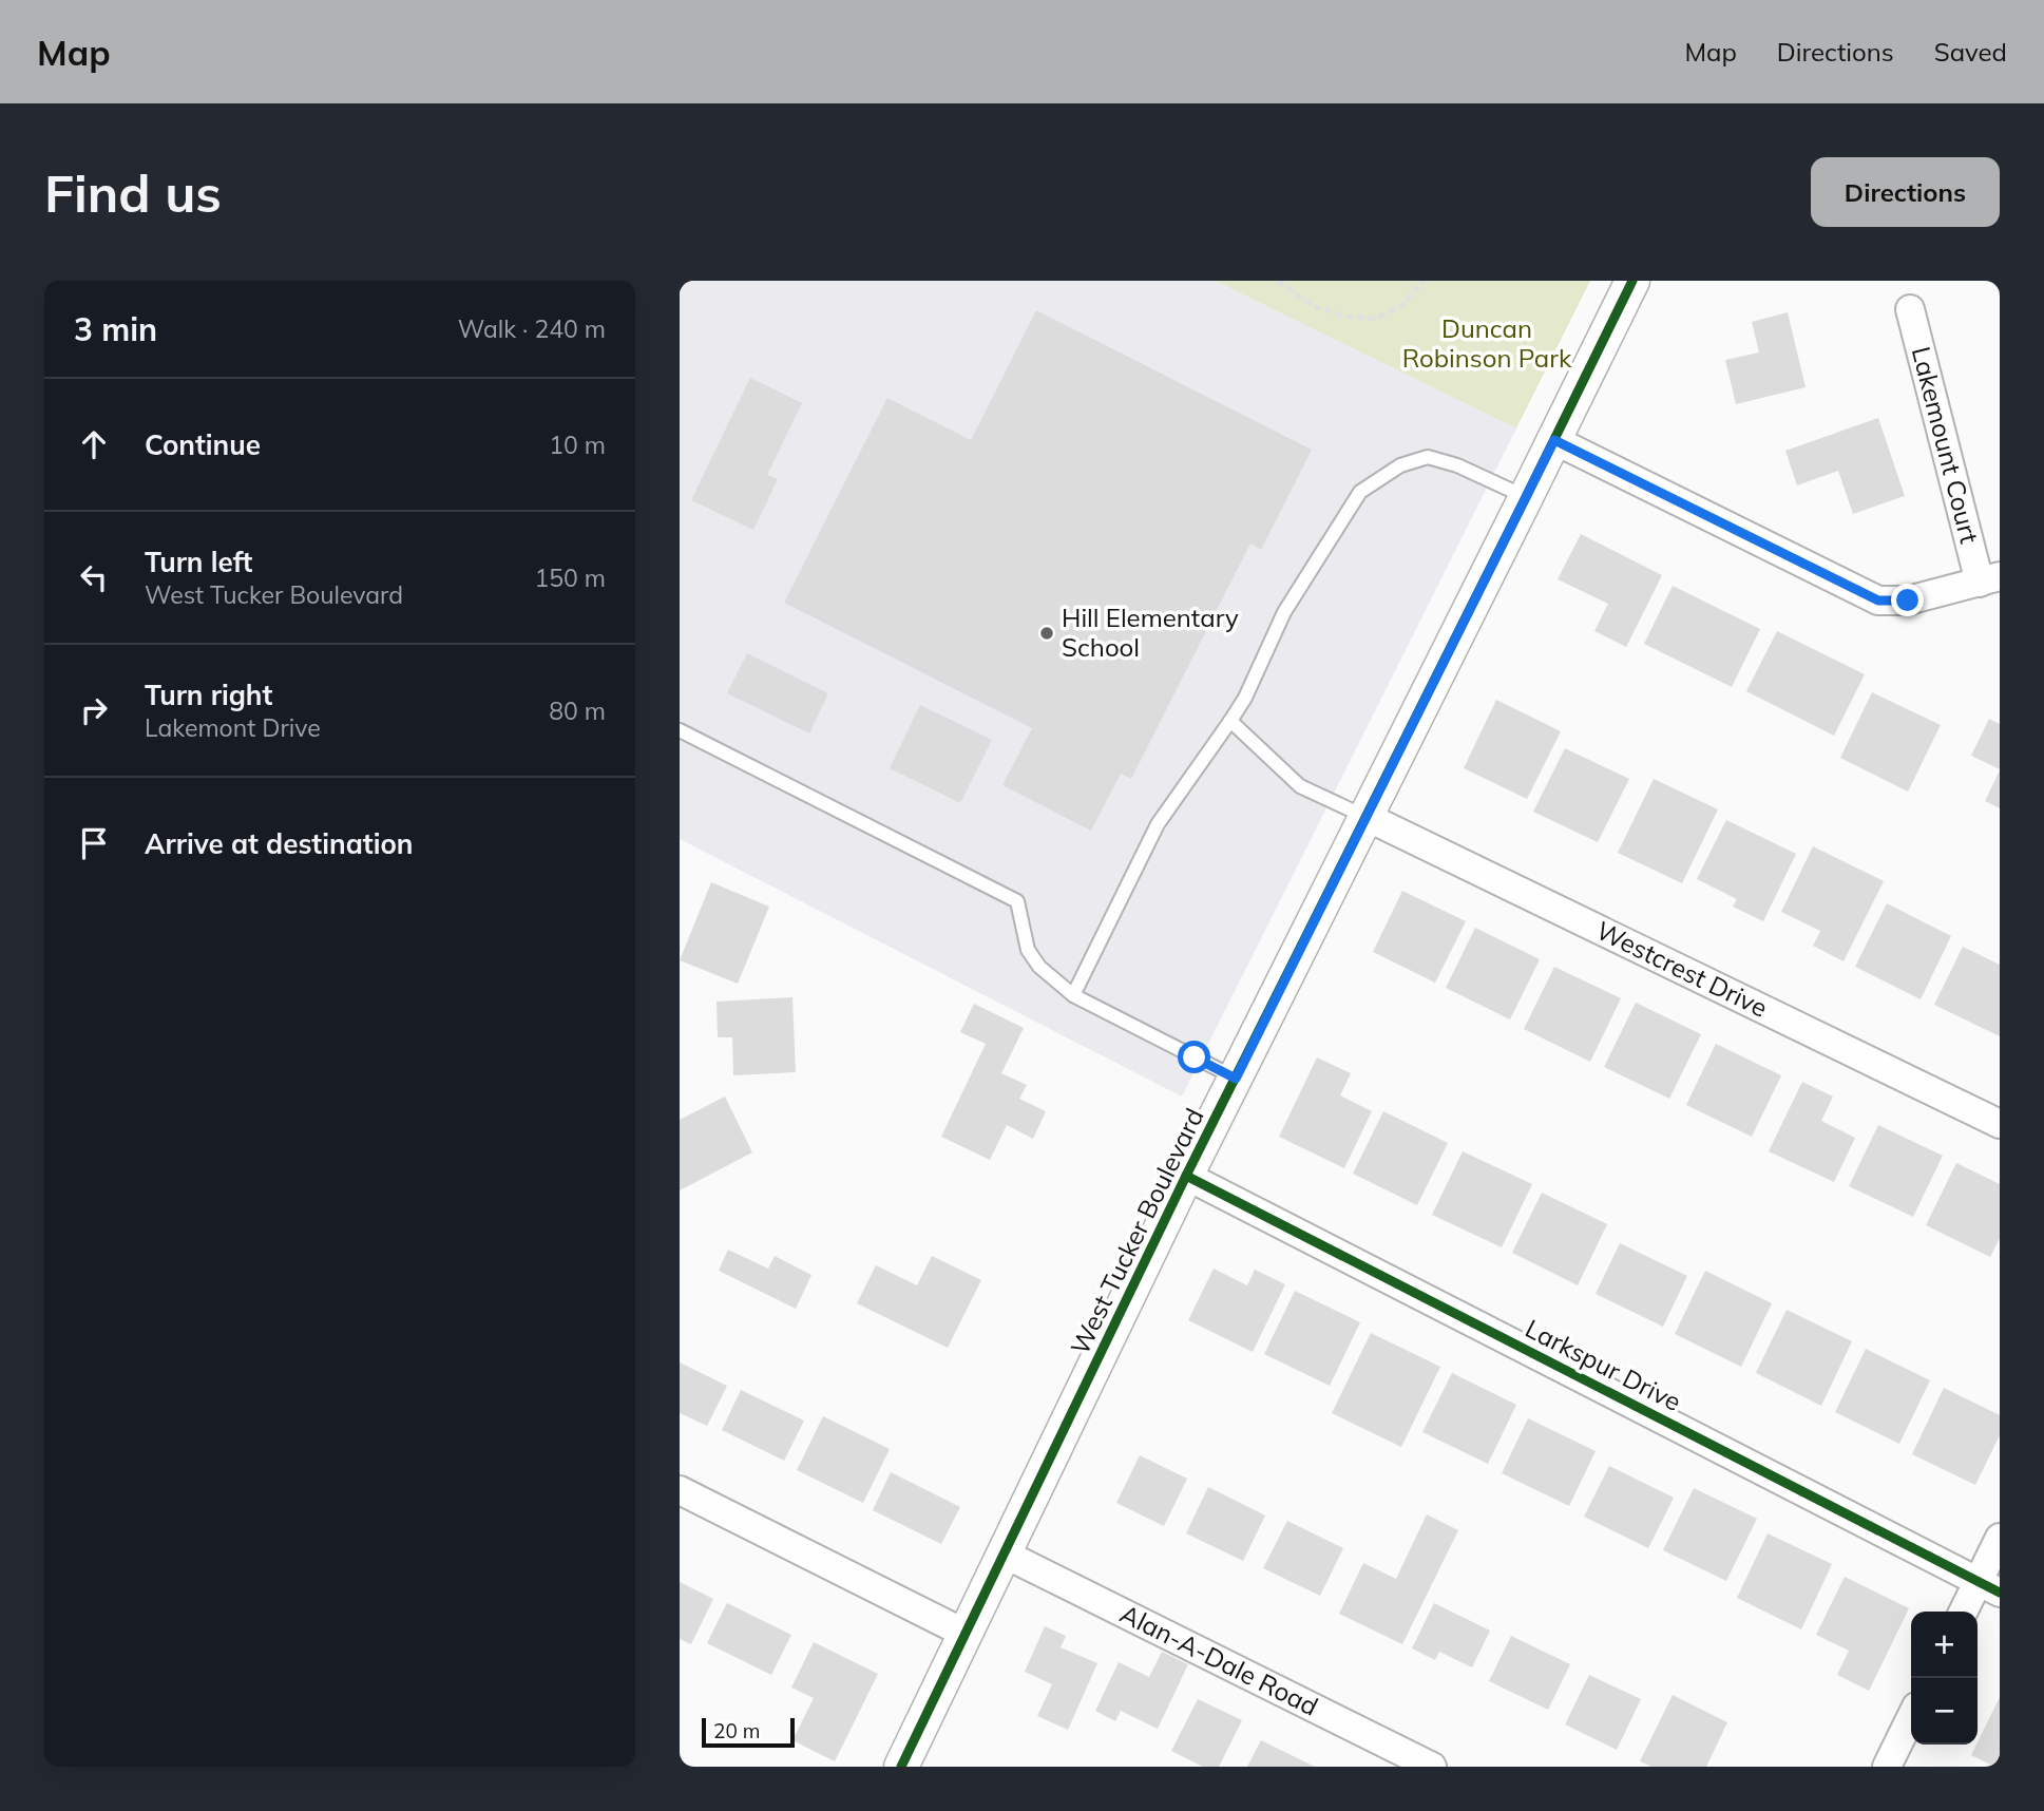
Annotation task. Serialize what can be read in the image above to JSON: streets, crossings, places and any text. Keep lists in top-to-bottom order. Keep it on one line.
{"streets":{"street":["Lakemount Court","Westcrest Drive","West Tucker Boulevard","Larkspur Drive","Alan-A-Dale Road"]},"crossings":[["Westcrest Drive","West Tucker Boulevard"],["West Tucker Boulevard","Larkspur Drive"],["West Tucker Boulevard","Alan-A-Dale Road"]],"parks":["Duncan Robinson Park"],"places":["Hill Elementary School"],"scale_bar":"20 m","page":{"header":"Map","nav":["Map","Directions","Saved"],"buttons":"Directions","title":"Find us","heading":["3 min","Walk · 240 m"],"list":[["Continue","10 m"],["Turn left","West Tucker Boulevard","150 m"],["Turn right","Lakemont Drive","80 m"],"Arrive at destination"],"map_buttons":["+","−"],"scale":"20 m"}}
